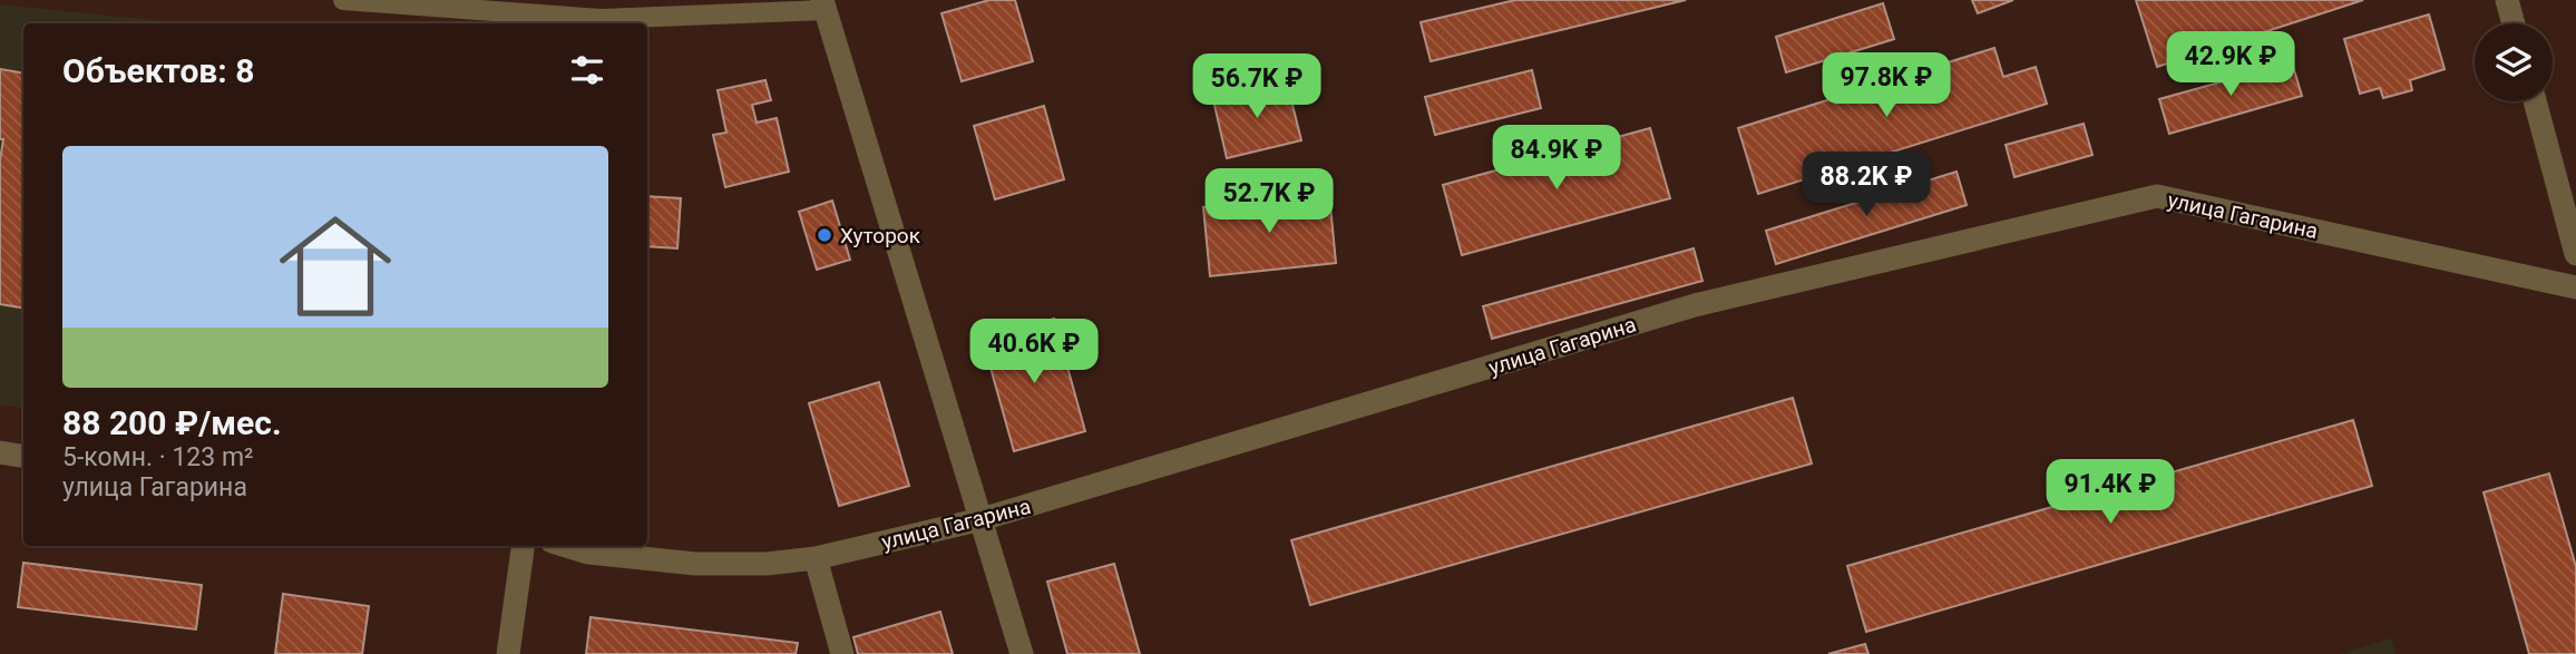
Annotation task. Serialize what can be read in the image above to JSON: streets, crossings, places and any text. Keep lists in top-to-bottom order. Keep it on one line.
{"streets":{"street":["улица Гагарина"]},"places":["Хуторок"],"page":{"heading":"Объектов: 8","price":["42.9K ₽","97.8K ₽","56.7K ₽","84.9K ₽","88.2K ₽","52.7K ₽","40.6K ₽","91.4K ₽"],"list":[{"name":"88 200 ₽/мес.","note":"5-комн. · 123 m² · улица Гагарина"}]}}
